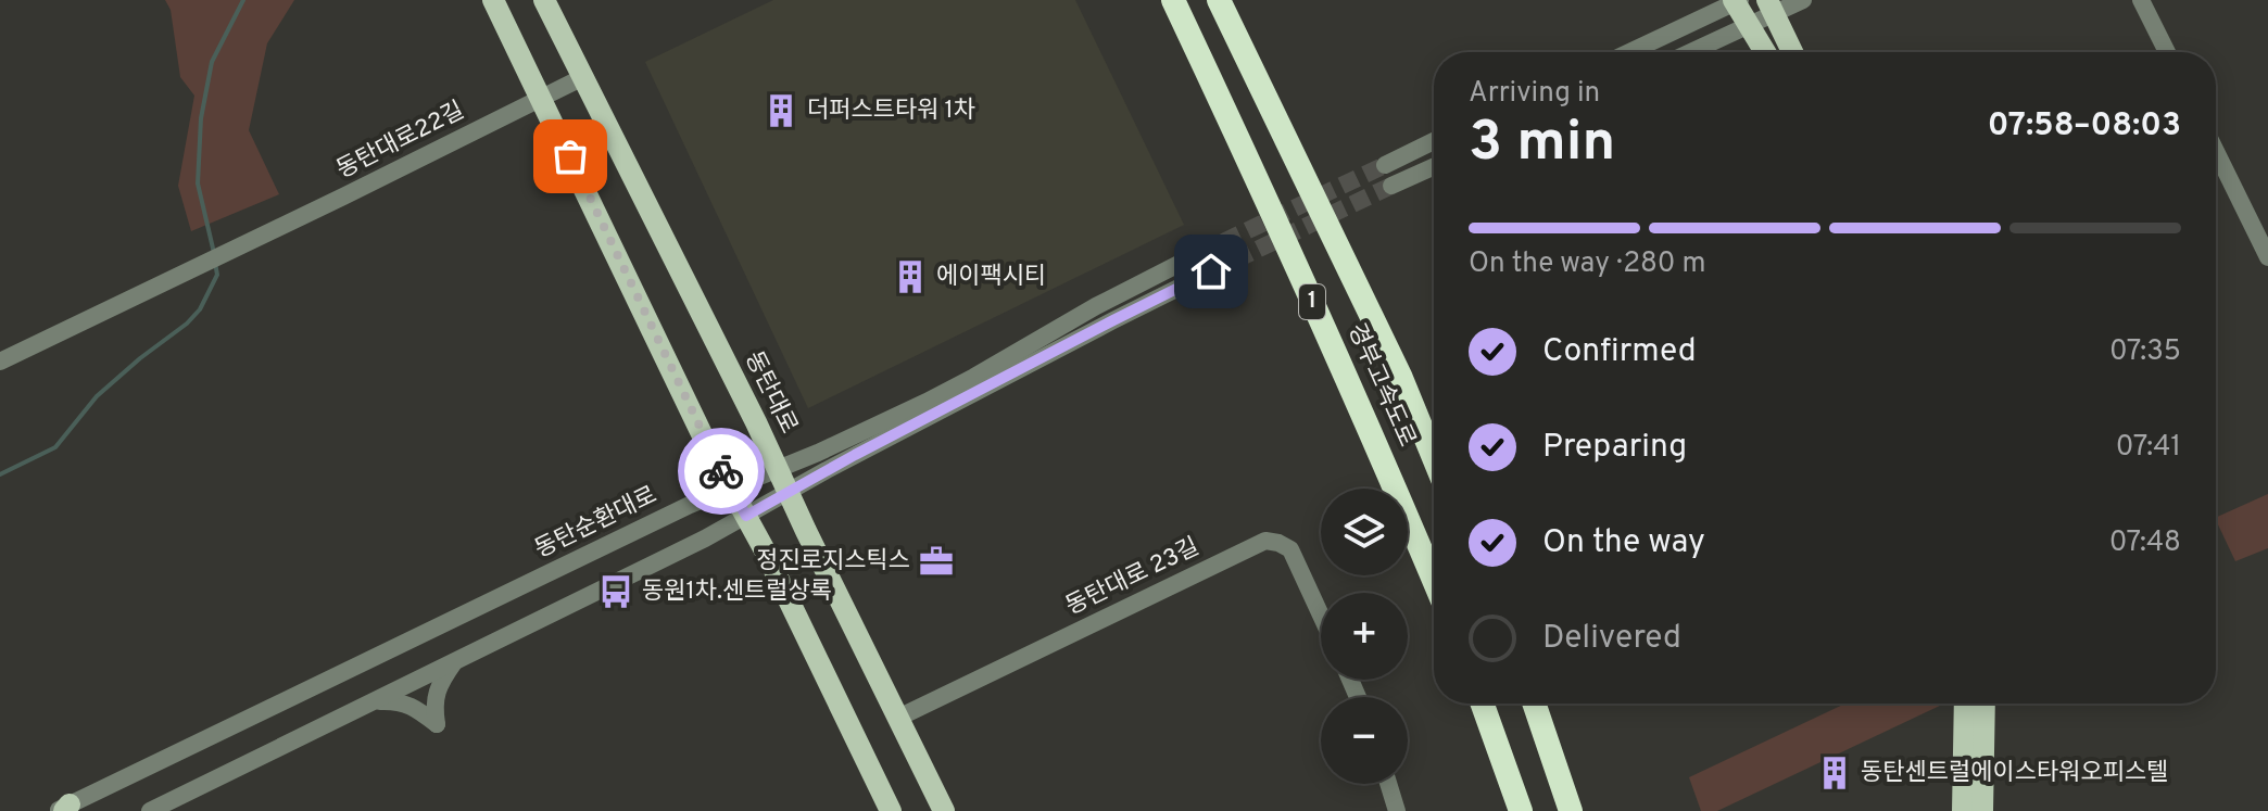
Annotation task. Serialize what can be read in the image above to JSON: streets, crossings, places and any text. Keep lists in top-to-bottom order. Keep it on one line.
{"streets":{"highway":["1","경부고속도로"],"main road":["동탄대로"],"street":["동탄대로22길","동탄순환대로","동탄대로 23길"]},"crossings":[["동탄대로22길","동탄대로"],["동탄대로","동탄순환대로"],["동탄대로","동탄대로 23길"]],"places":{"building":["더퍼스트타워 1차","에이팩시티","동탄센트럴에이스타워오피스텔"],"office":["정진로지스틱스"],"bus stop":["동원1차.센트럴상록"]},"page":{"heading":["3 min","Arriving in","07:58–08:03"],"bar":"On the way · 280 m","list":[["Confirmed","07:35"],["Preparing","07:41"],["On the way","07:48"],"Delivered"],"map_buttons":["+","−"]}}
